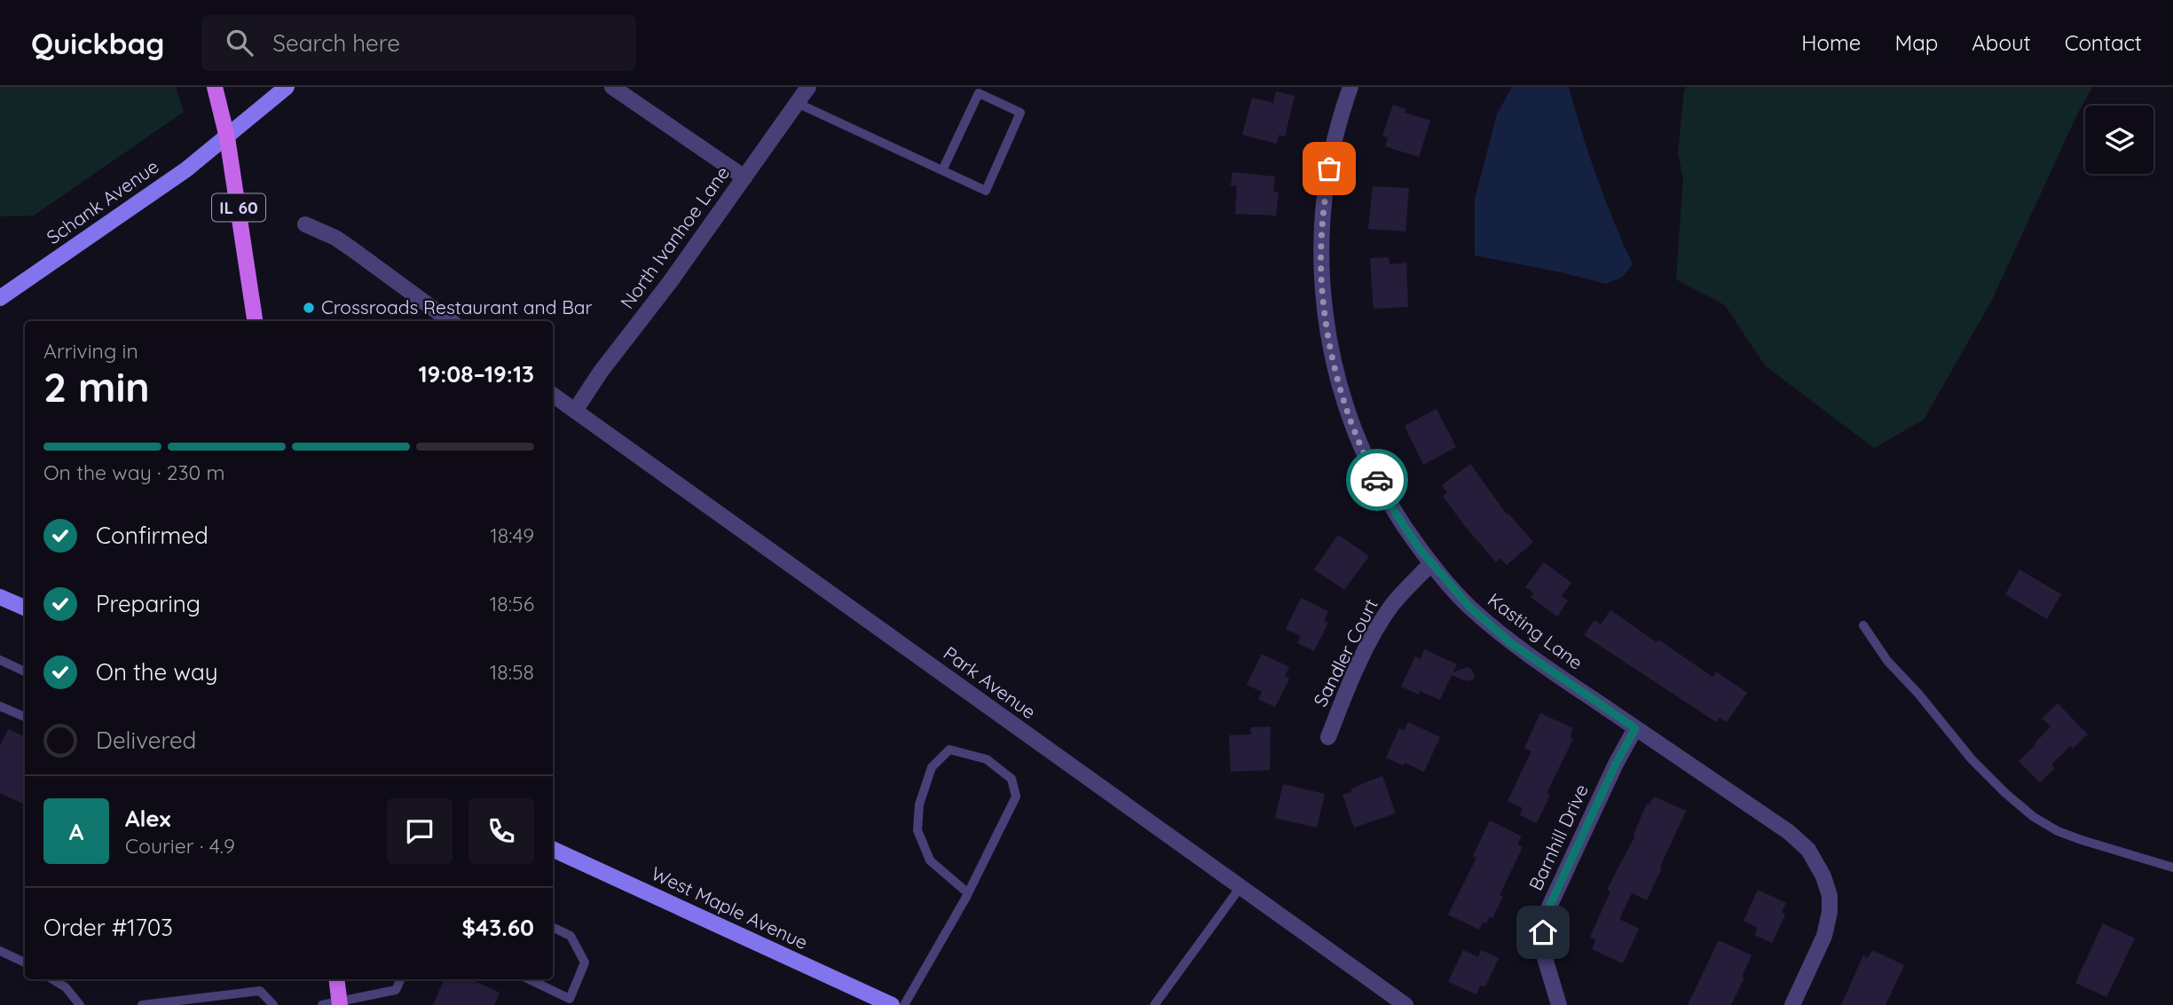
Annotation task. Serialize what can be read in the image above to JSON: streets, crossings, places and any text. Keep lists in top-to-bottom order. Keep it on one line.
{"streets":{"main road":["Schank Avenue","IL 60","West Maple Avenue"],"street":["North Ivanhoe Lane","Kasting Lane","Sandler Court","Park Avenue","Barnhill Drive"]},"crossings":[["Schank Avenue","IL 60"],["North Ivanhoe Lane","Park Avenue"],["Kasting Lane","Sandler Court"],["Kasting Lane","Barnhill Drive"]],"places":["Crossroads Restaurant and Bar"],"page":{"header":"Quickbag","search":"Search here","nav":["Home","Map","About","Contact"],"heading":["2 min","Arriving in","19:08–19:13"],"panel":["Alex","Courier · 4.9","Order #1703","$43.60"],"bar":"On the way · 230 m","list":[["Confirmed","18:49"],["Preparing","18:56"],["On the way","18:58"],"Delivered"],"round":"A"}}
